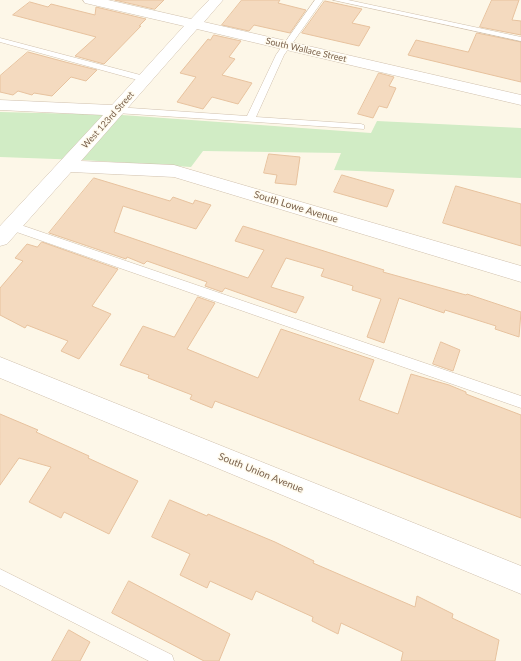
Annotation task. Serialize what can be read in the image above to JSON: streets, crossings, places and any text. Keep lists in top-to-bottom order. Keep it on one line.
{"streets":{"street":["South Wallace Street","West 123rd Street","South Lowe Avenue","South Union Avenue"]},"crossings":[["South Wallace Street","West 123rd Street"],["West 123rd Street","South Lowe Avenue"]]}
